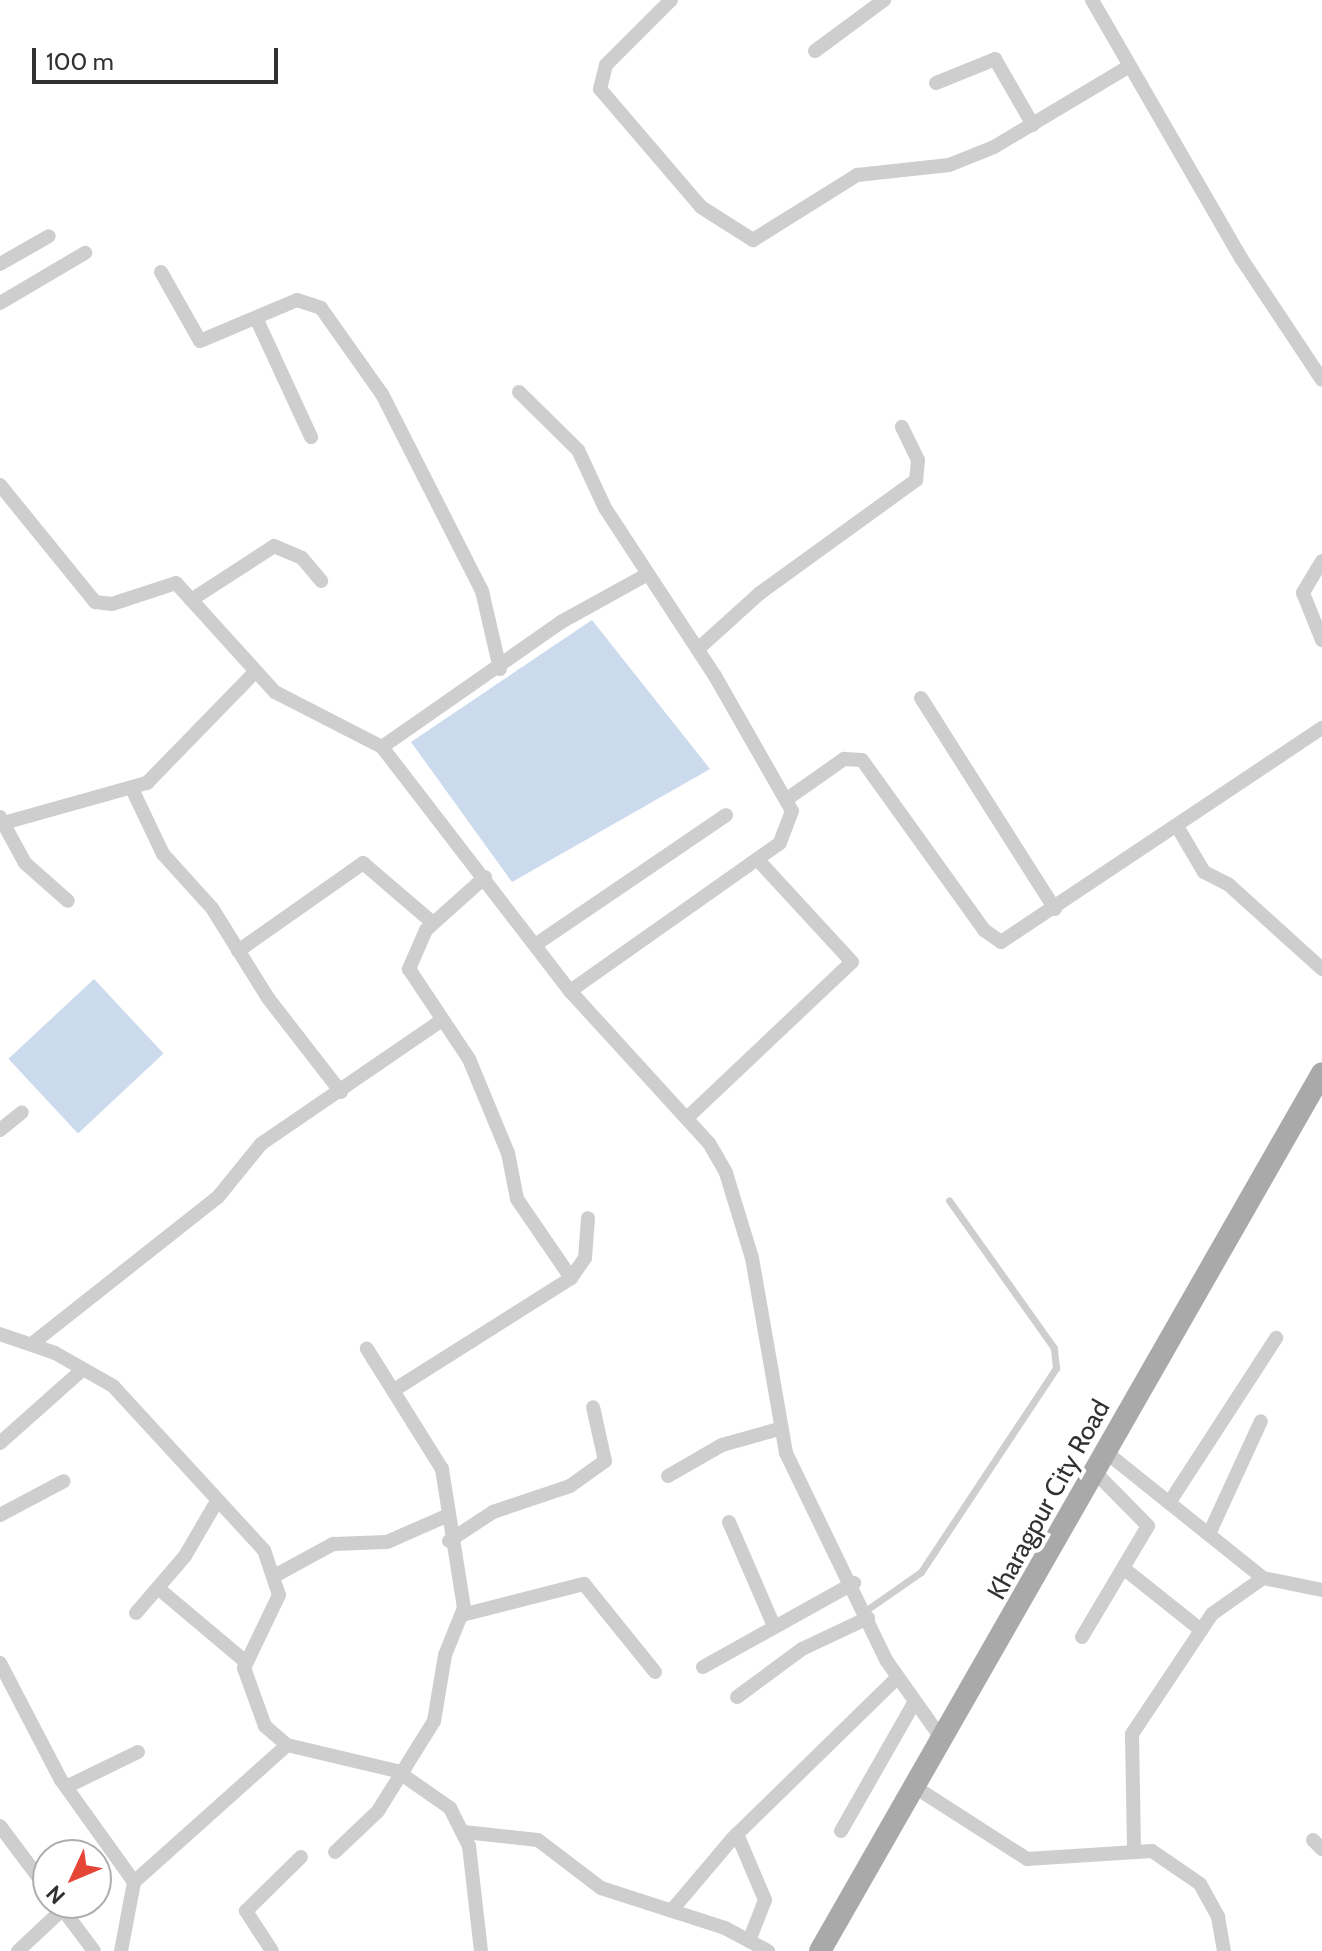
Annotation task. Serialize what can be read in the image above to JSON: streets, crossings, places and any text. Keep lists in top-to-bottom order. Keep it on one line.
{"streets":{"main road":["Kharagpur City Road"]},"scale_bar":"100 m","north":"bottom left"}
